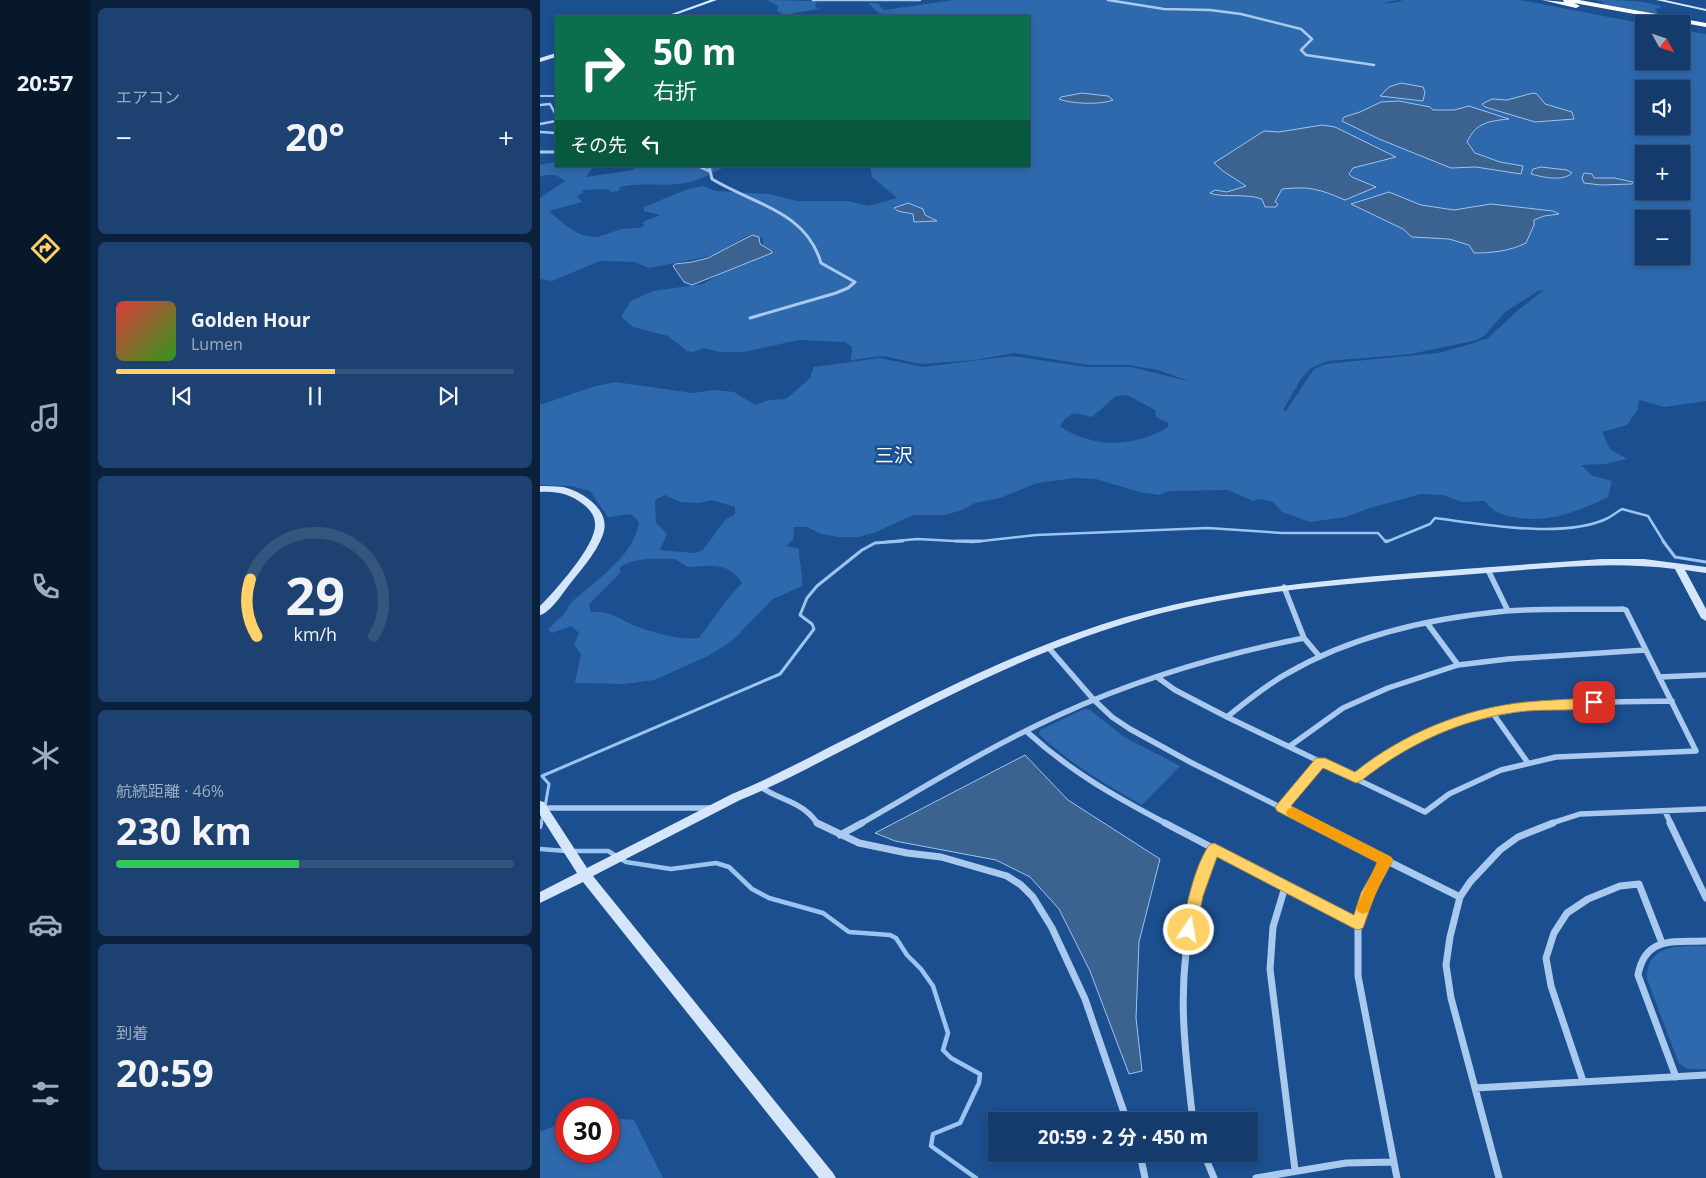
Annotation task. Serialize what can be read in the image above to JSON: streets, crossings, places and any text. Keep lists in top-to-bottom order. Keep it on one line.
{"districts":["三沢"],"north":"bottom right","page":{"tabs":"20:57","tile":["エアコン",["航続距離 · 46%","230 km"],["到着","20:59"]],"map_buttons":["+","−"],"turn":["50 m","右折"],"heat":["−","20°","+"],"then":"その先","song":["Golden Hour","Lumen"],"limit":"30","trip":"20:59 · 2 分 · 450 m","gauge":["29","km/h"]}}
